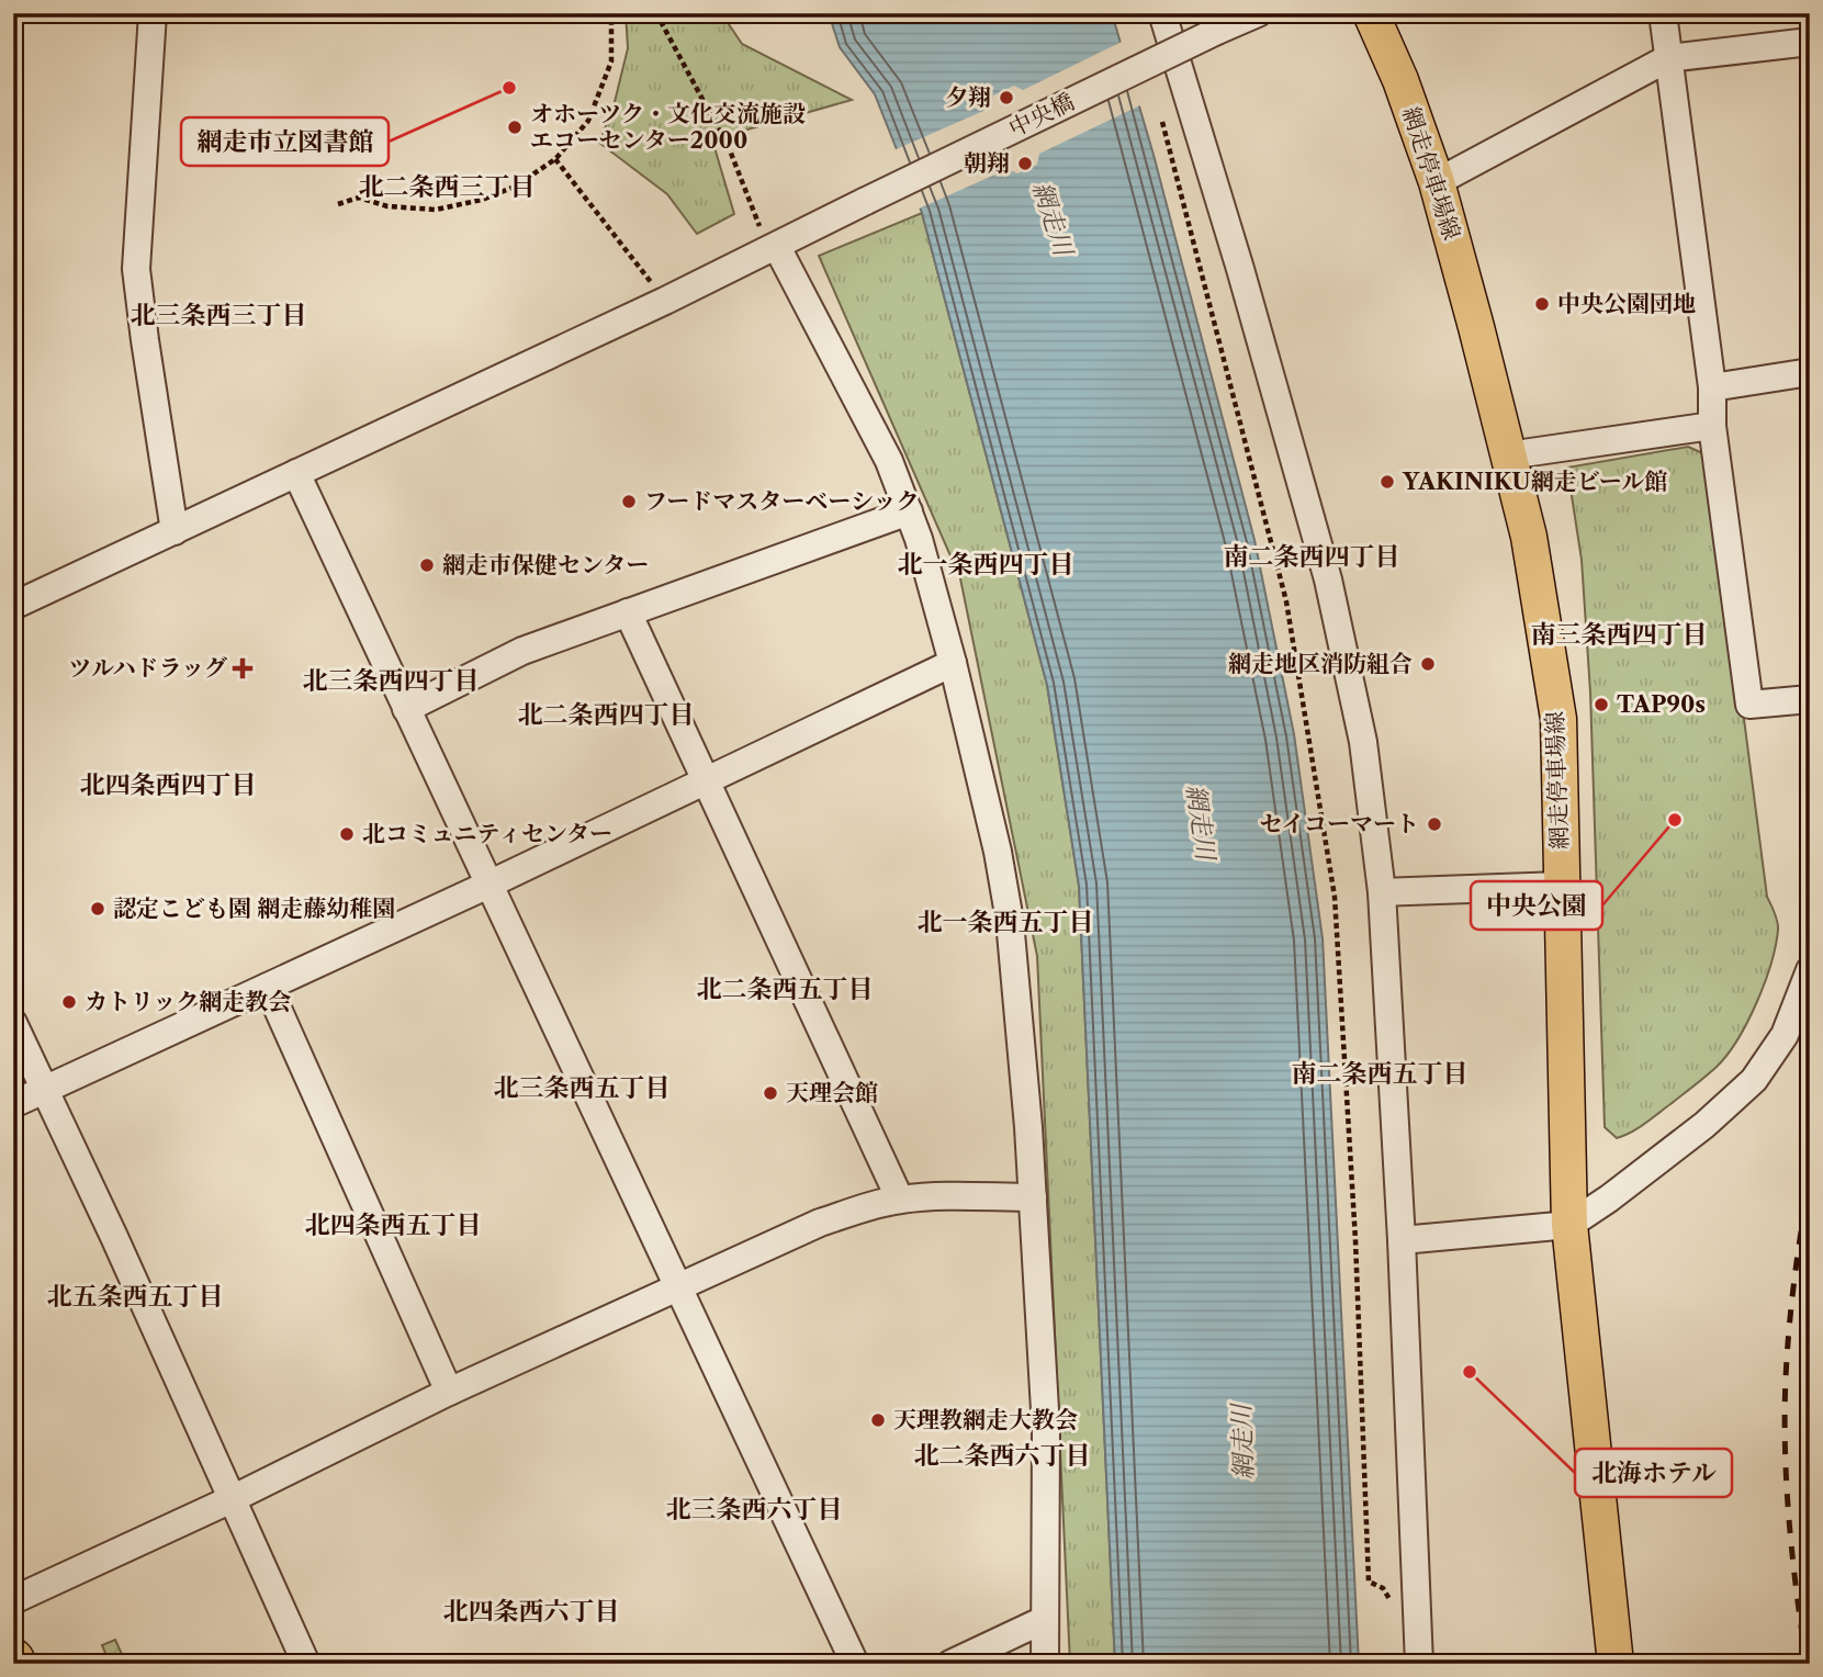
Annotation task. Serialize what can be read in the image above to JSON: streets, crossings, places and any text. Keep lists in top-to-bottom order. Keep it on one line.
{"streets":{"main road":["網走停車場線"],"street":["中央橋"]},"districts":["北二条西三丁目","北三条西三丁目","南二条西四丁目","北一条西四丁目","南三条西四丁目","北三条西四丁目","北二条西四丁目","北四条西四丁目","北一条西五丁目","北二条西五丁目","南二条西五丁目","北三条西五丁目","北四条西五丁目","北五条西五丁目","北二条西六丁目","北三条西六丁目","北四条西六丁目"],"water":["網走川"],"places":{"other":["網走市立図書館","夕翔","オホーツク・文化交流施設 エコーセンター2000","朝翔","中央公園団地","YAKINIKU網走ビール館","フードマスターベーシック","網走市保健センター","網走地区消防組合","TAP90s","中央公園","セイコーマート","北コミュニティセンター","認定こども園 網走藤幼稚園","カトリック網走教会","天理会館","北海ホテル","天理教網走大教会"],"health":["ツルハドラッグ"]}}
